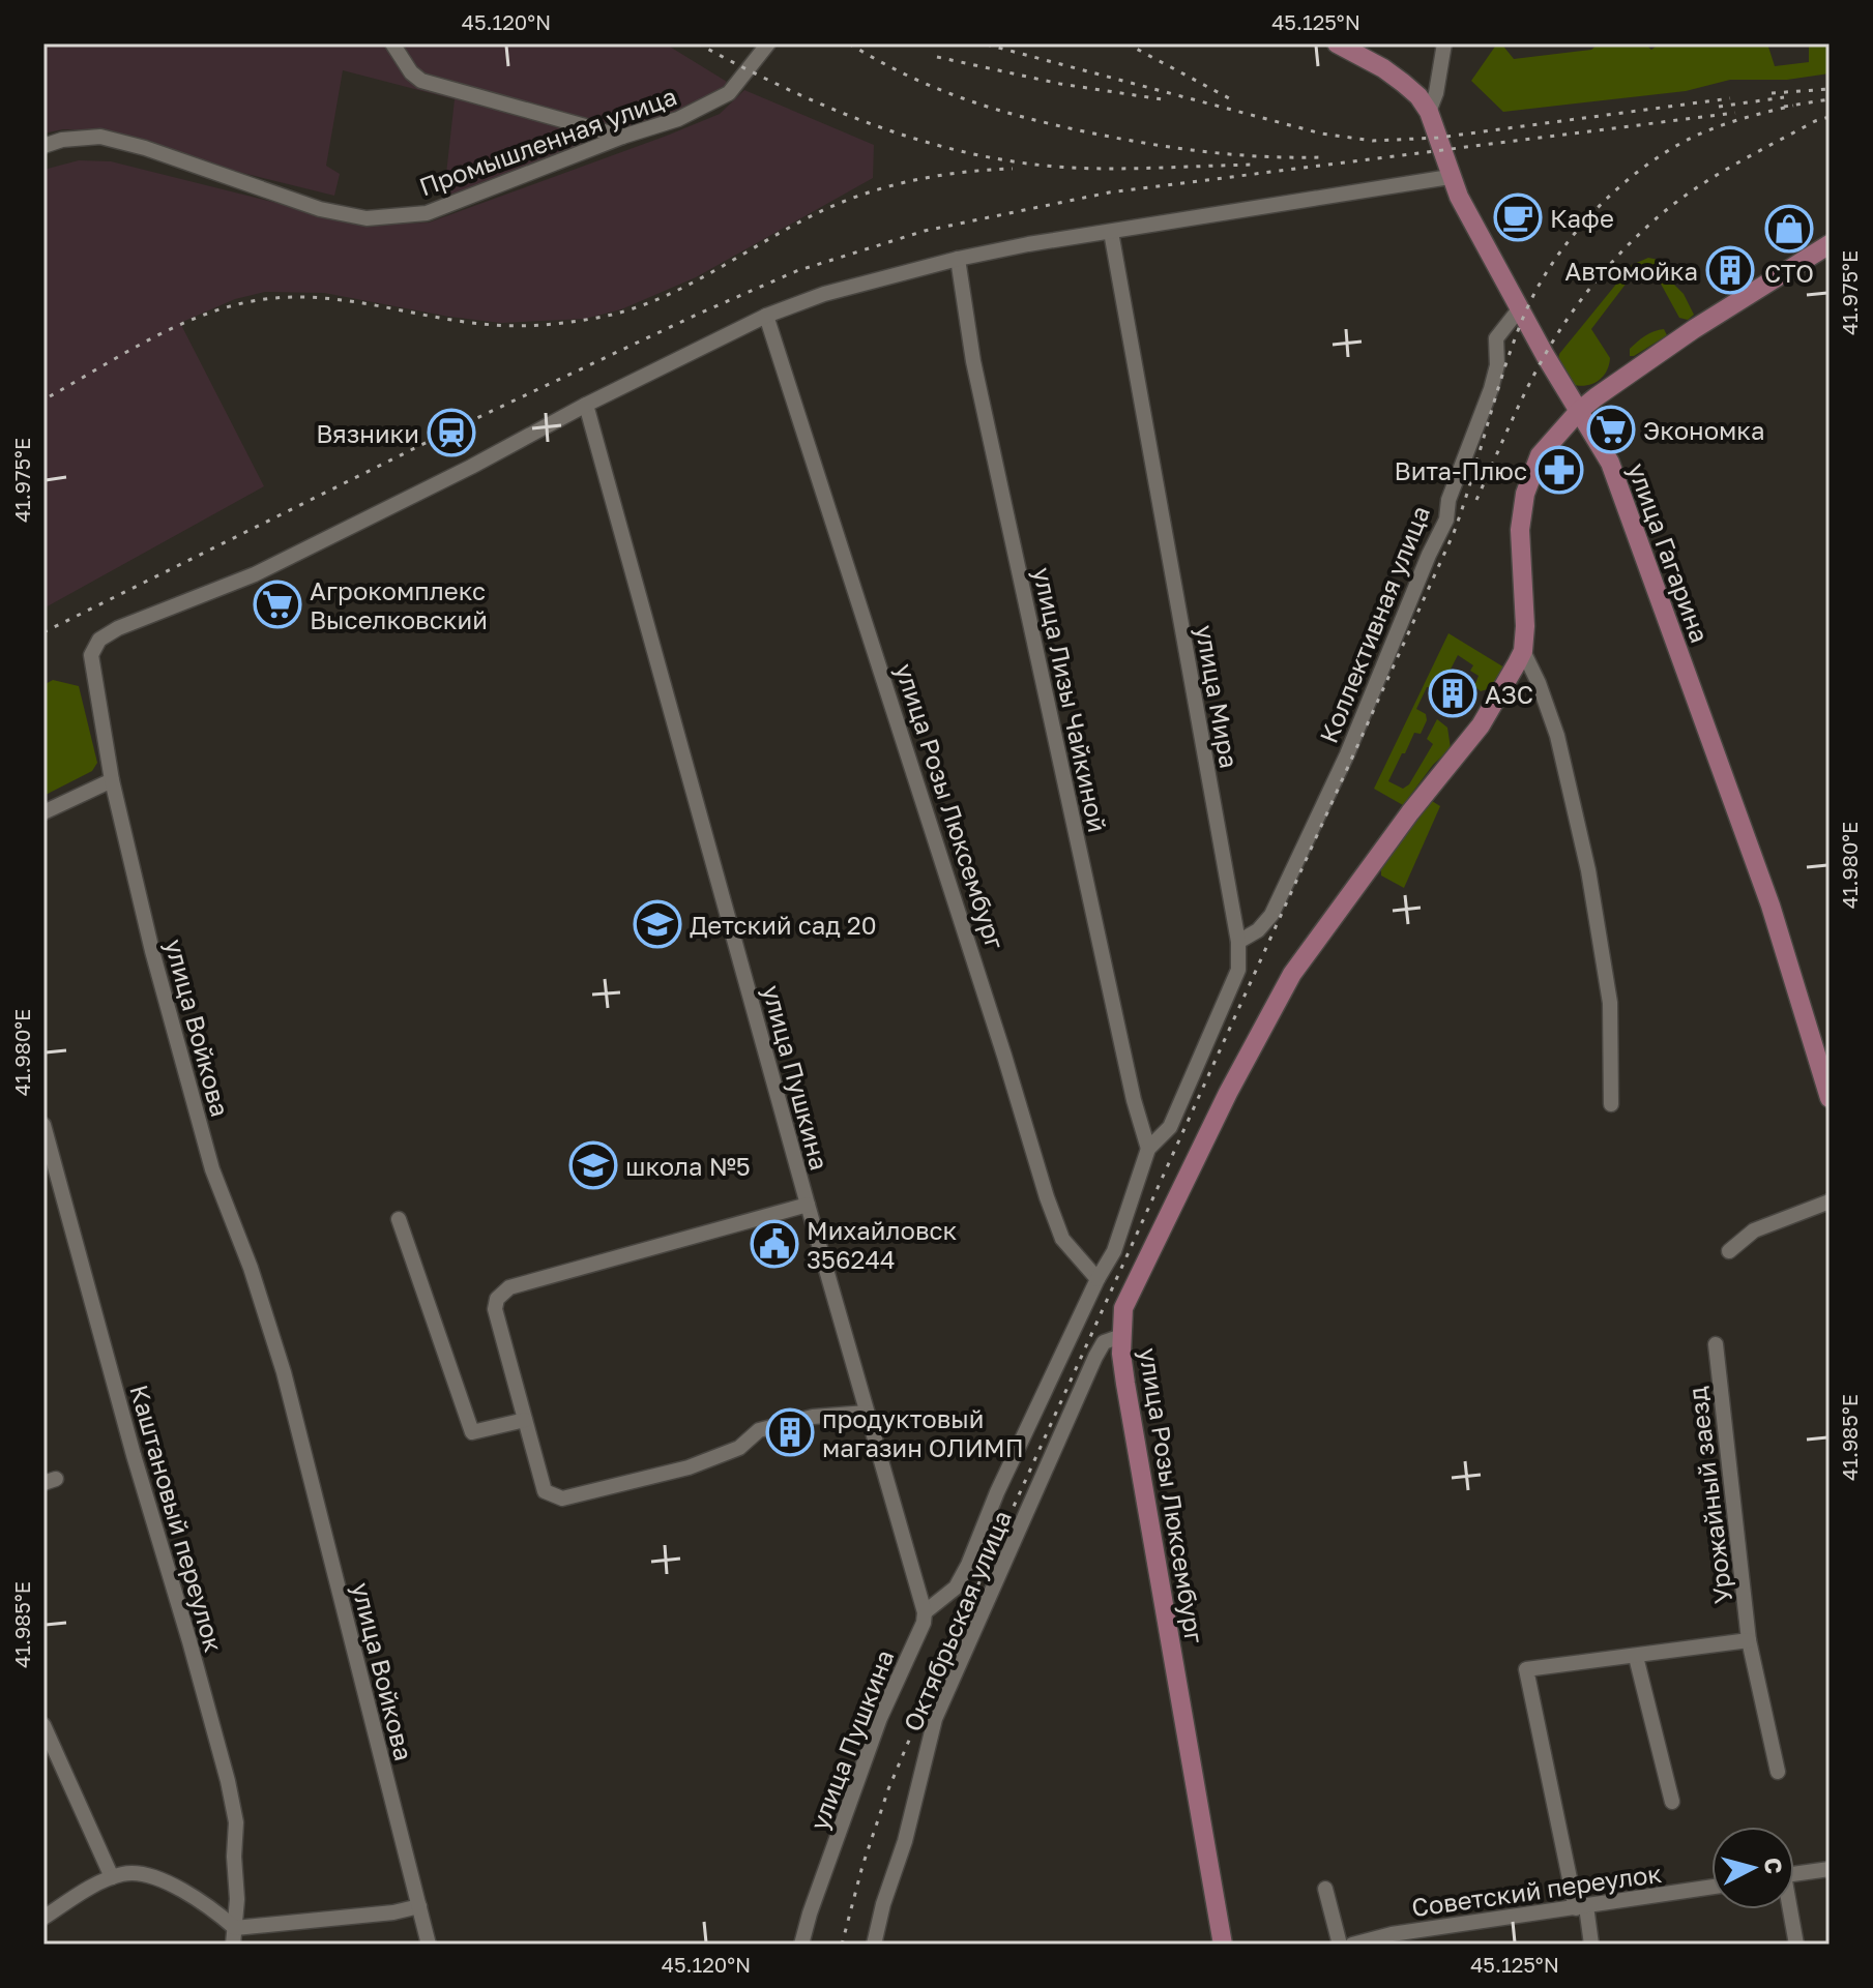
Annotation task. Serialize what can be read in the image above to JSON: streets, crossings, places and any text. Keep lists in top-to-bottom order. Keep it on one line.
{"streets":{"main road":["улица Гагарина","улица Розы Люксембург"],"street":["Промышленная улица","Коллективная улица","улица Мира","улица Лизы Чайкиной","улица Войкова","улица Пушкина","Урожайный заезд","Каштановый переулок","Октябрьская улица","Советский переулок"]},"crossings":[["улица Гагарина","Коллективная улица"],["улица Гагарина","улица Розы Люксембург"],["Коллективная улица","улица Мира"],["улица Мира","улица Лизы Чайкиной"],["улица Розы Люксембург","Октябрьская улица"],["улица Войкова","улица Пушкина"]],"places":{"cafe":["Кафе"],"shop":["СТО"],"building":["Автомойка","АЗС","продуктовый магазин ОЛИМП"],"supermarket":["Экономка","Агрокомплекс Выселковский"],"station":["Вязники"],"pharmacy":["Вита-Плюс"],"school or university":["Детский сад 20","школа №5"],"public building":["Михайловск 356244"]},"north":"right","coordinates":["45.120°N","45.125°N","41.975°E","41.980°E","41.985°E"]}
